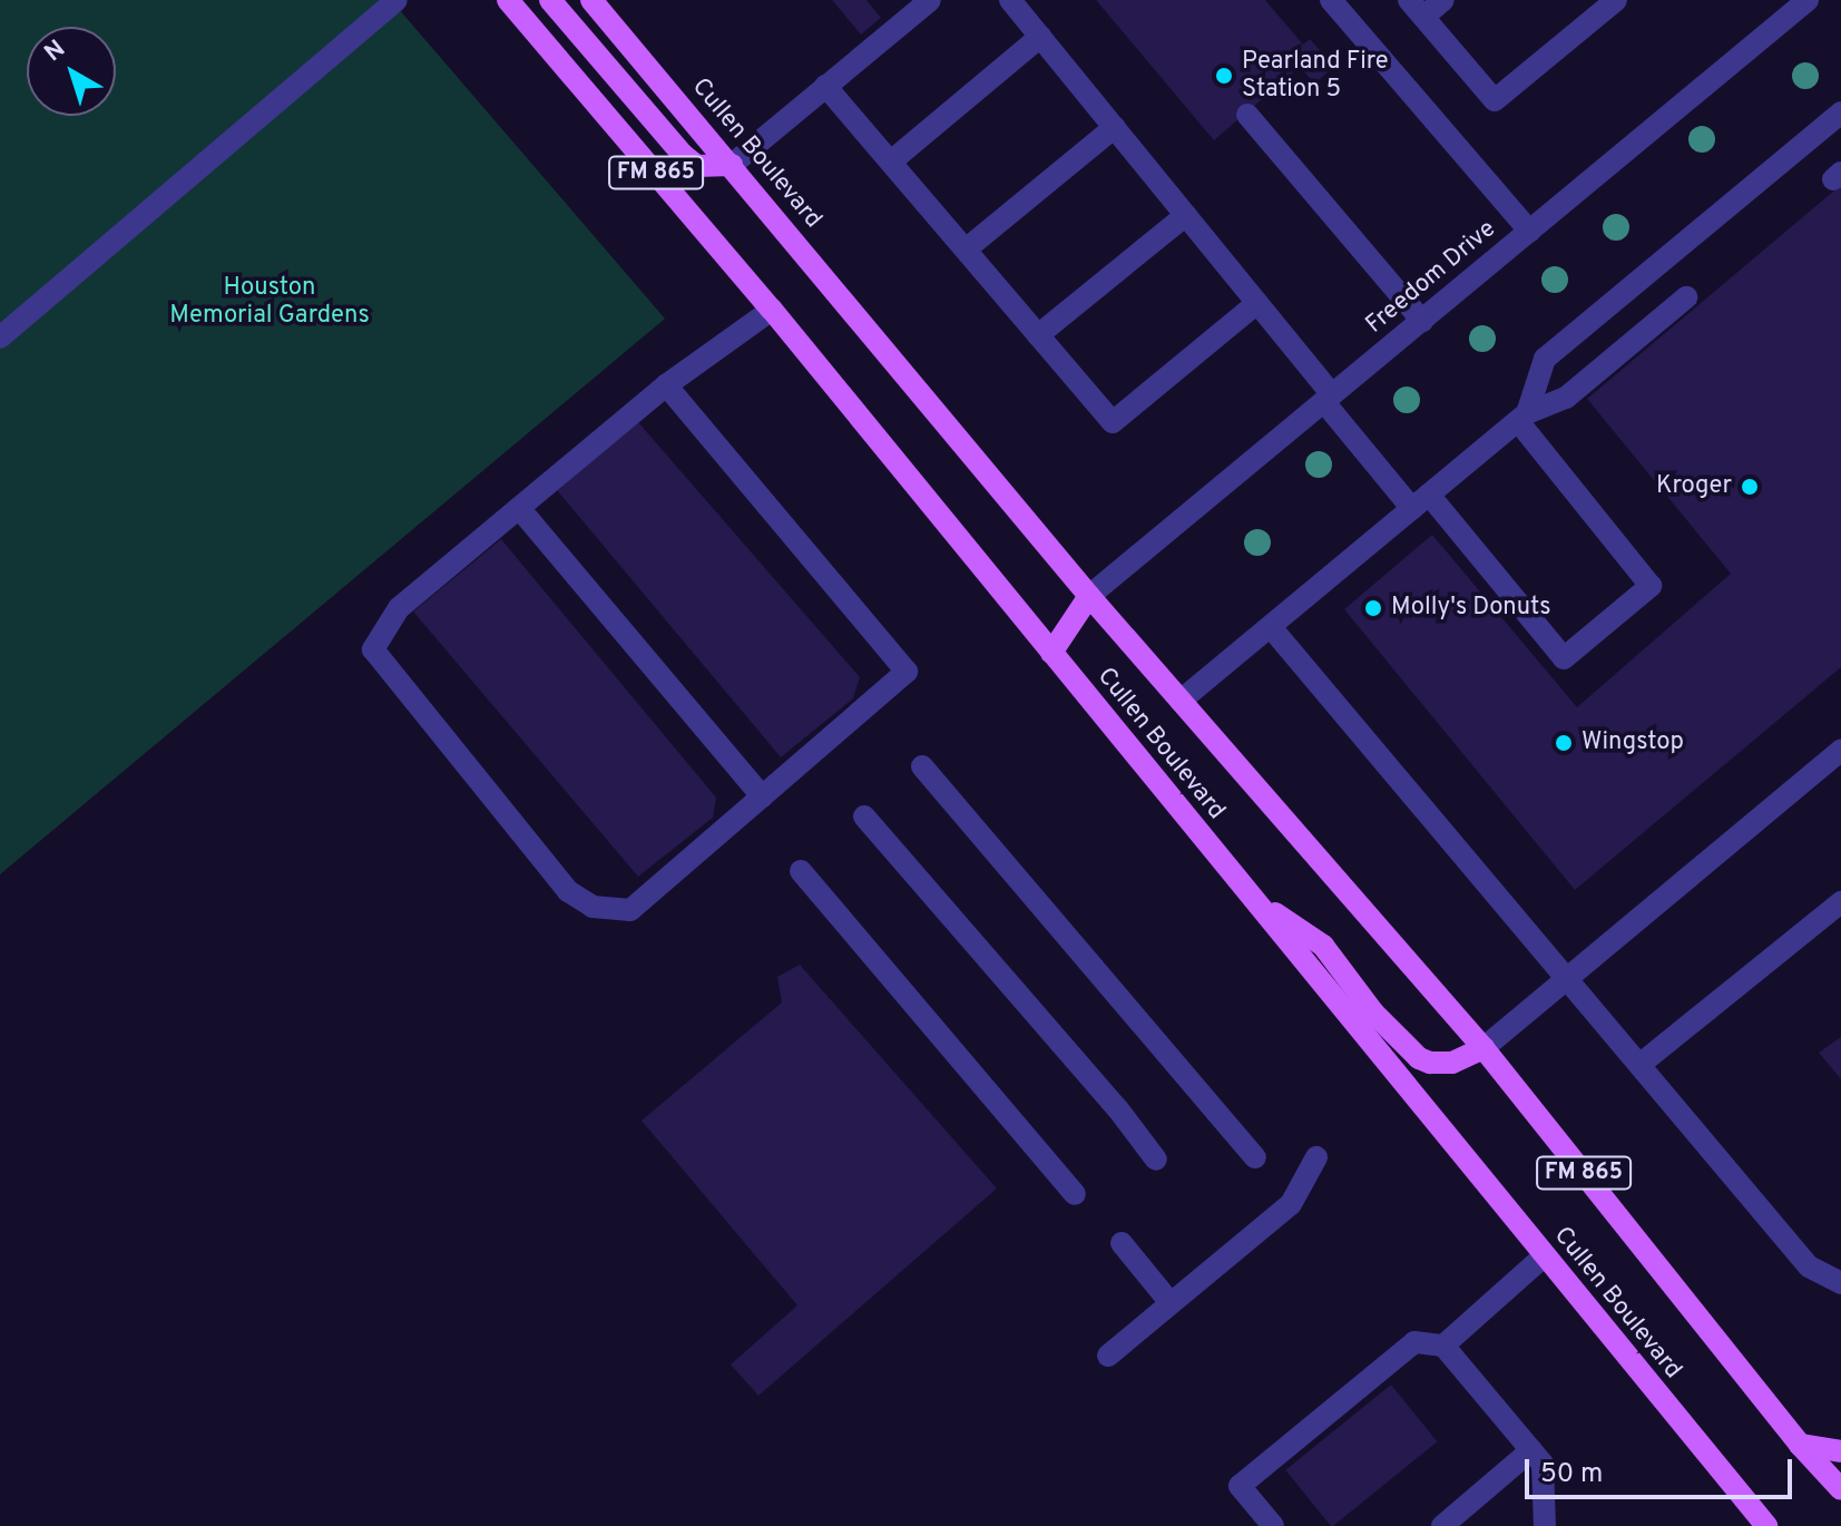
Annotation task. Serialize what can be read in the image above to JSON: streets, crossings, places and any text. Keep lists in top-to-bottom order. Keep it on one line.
{"streets":{"main road":["Cullen Boulevard","FM 865"],"street":["Freedom Drive"]},"crossings":[["Cullen Boulevard","Freedom Drive"]],"parks":["Houston Memorial Gardens"],"places":["Pearland Fire Station 5","Kroger","Molly's Donuts","Wingstop"],"scale_bar":"50 m","north":"top left"}
